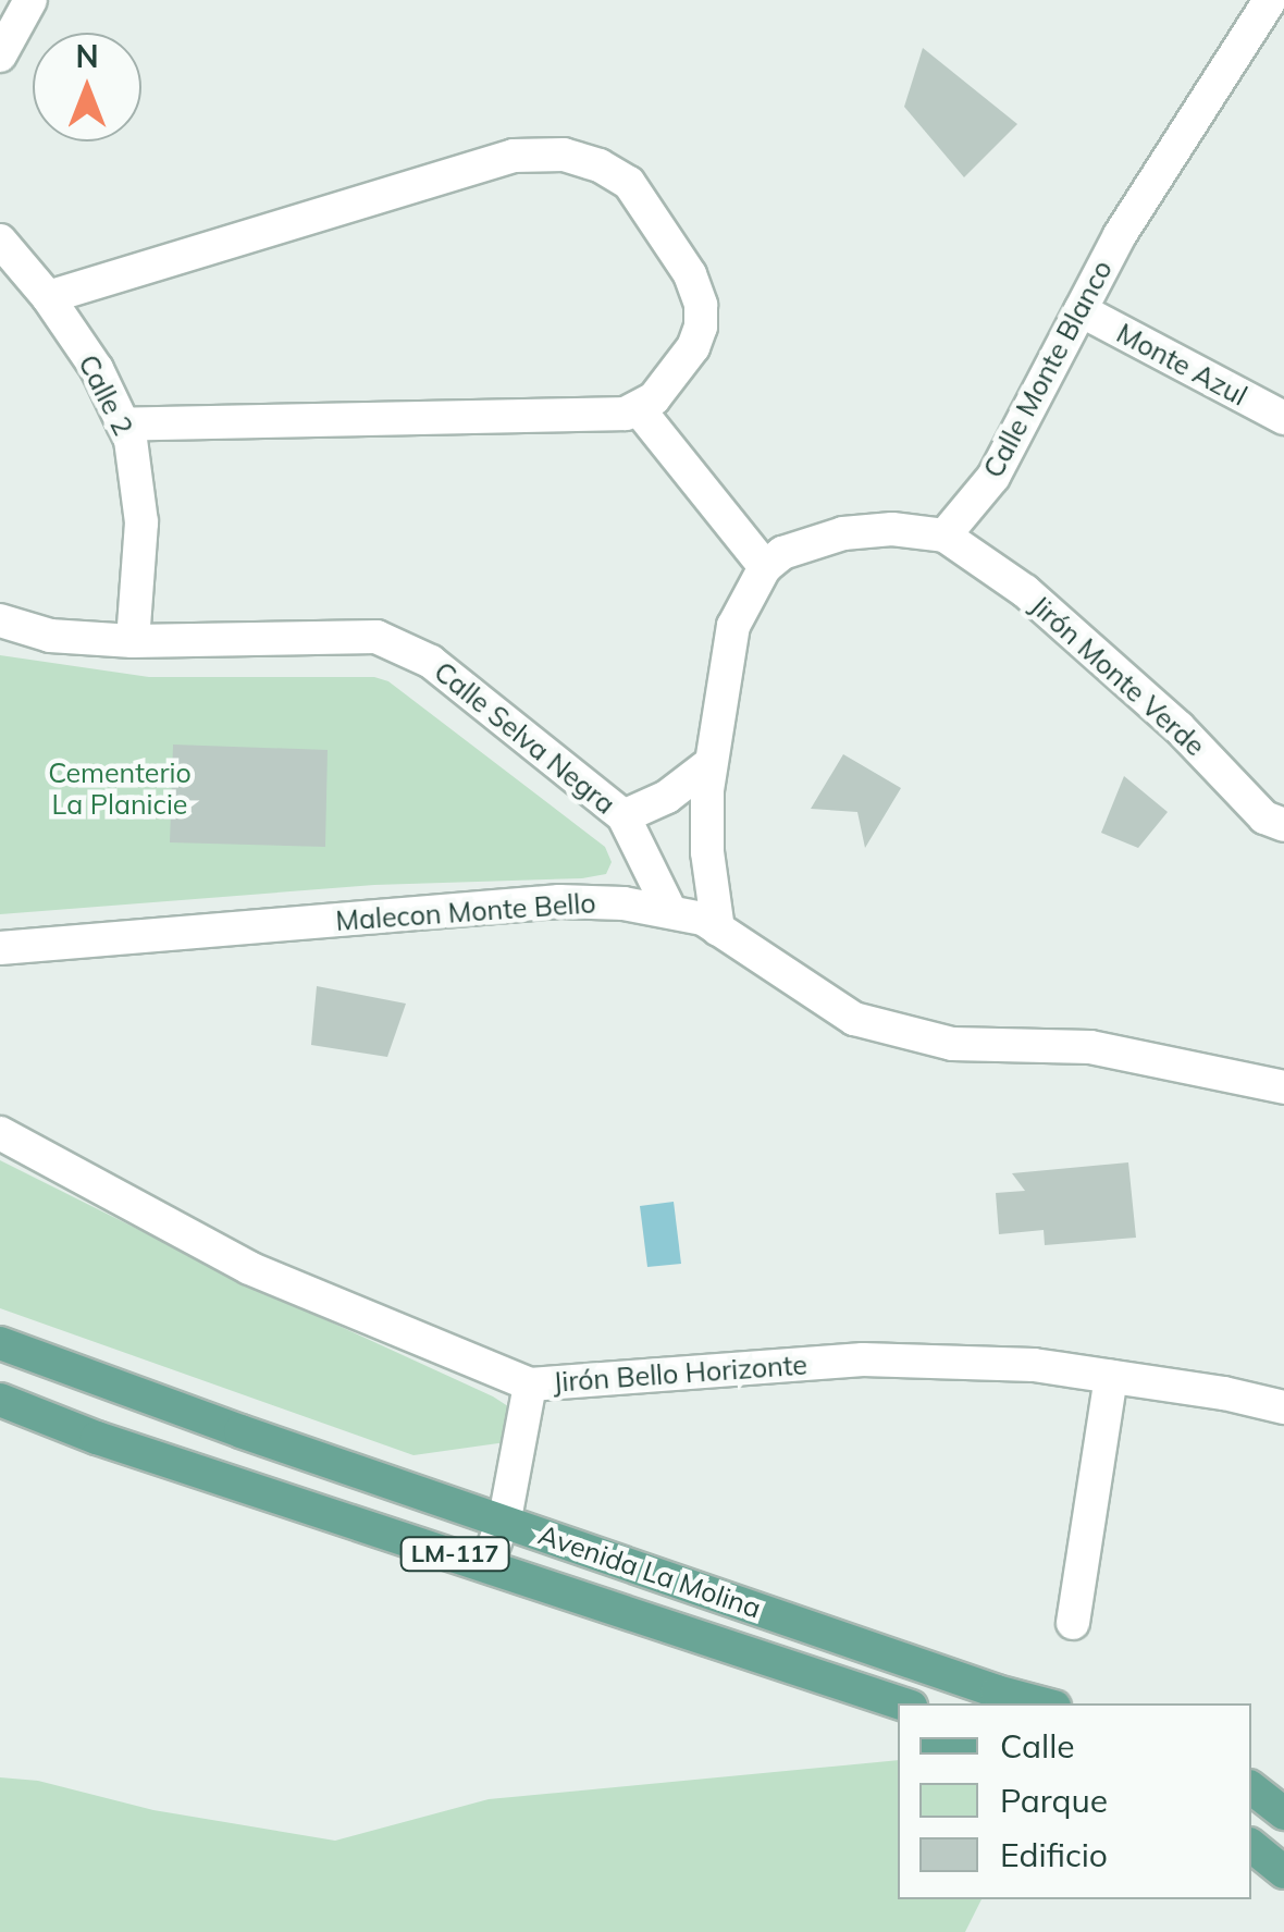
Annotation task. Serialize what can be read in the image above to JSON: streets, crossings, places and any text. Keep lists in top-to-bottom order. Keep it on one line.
{"streets":{"main road":["LM-117","Avenida La Molina"],"street":["Monte Azul","Calle Monte Blanco","Calle 2","Jirón Monte Verde","Calle Selva Negra","Malecon Monte Bello","Jirón Bello Horizonte"]},"crossings":[["Monte Azul","Calle Monte Blanco"],["Calle Monte Blanco","Jirón Monte Verde"],["Calle 2","Calle Selva Negra"],["Calle Selva Negra","Malecon Monte Bello"]],"parks":["Cementerio La Planicie"],"legend":["Calle","Parque","Edificio"],"north":"top"}
